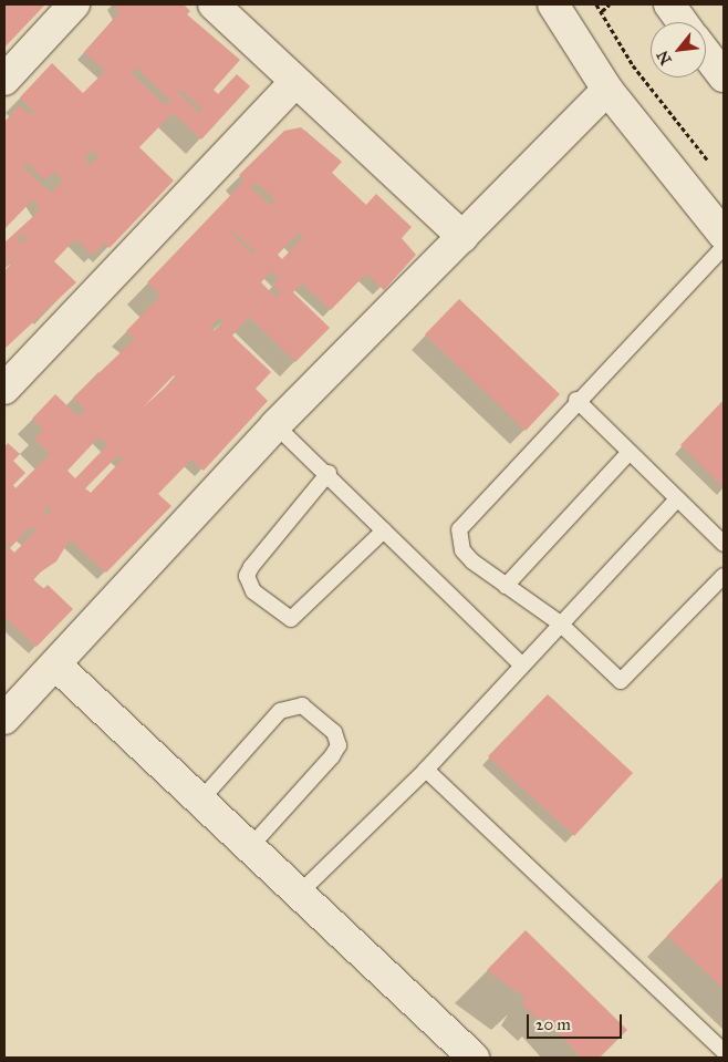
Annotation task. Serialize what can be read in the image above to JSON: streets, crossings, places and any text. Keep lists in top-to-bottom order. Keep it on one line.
{"scale_bar":"20 m","north":"bottom left"}
